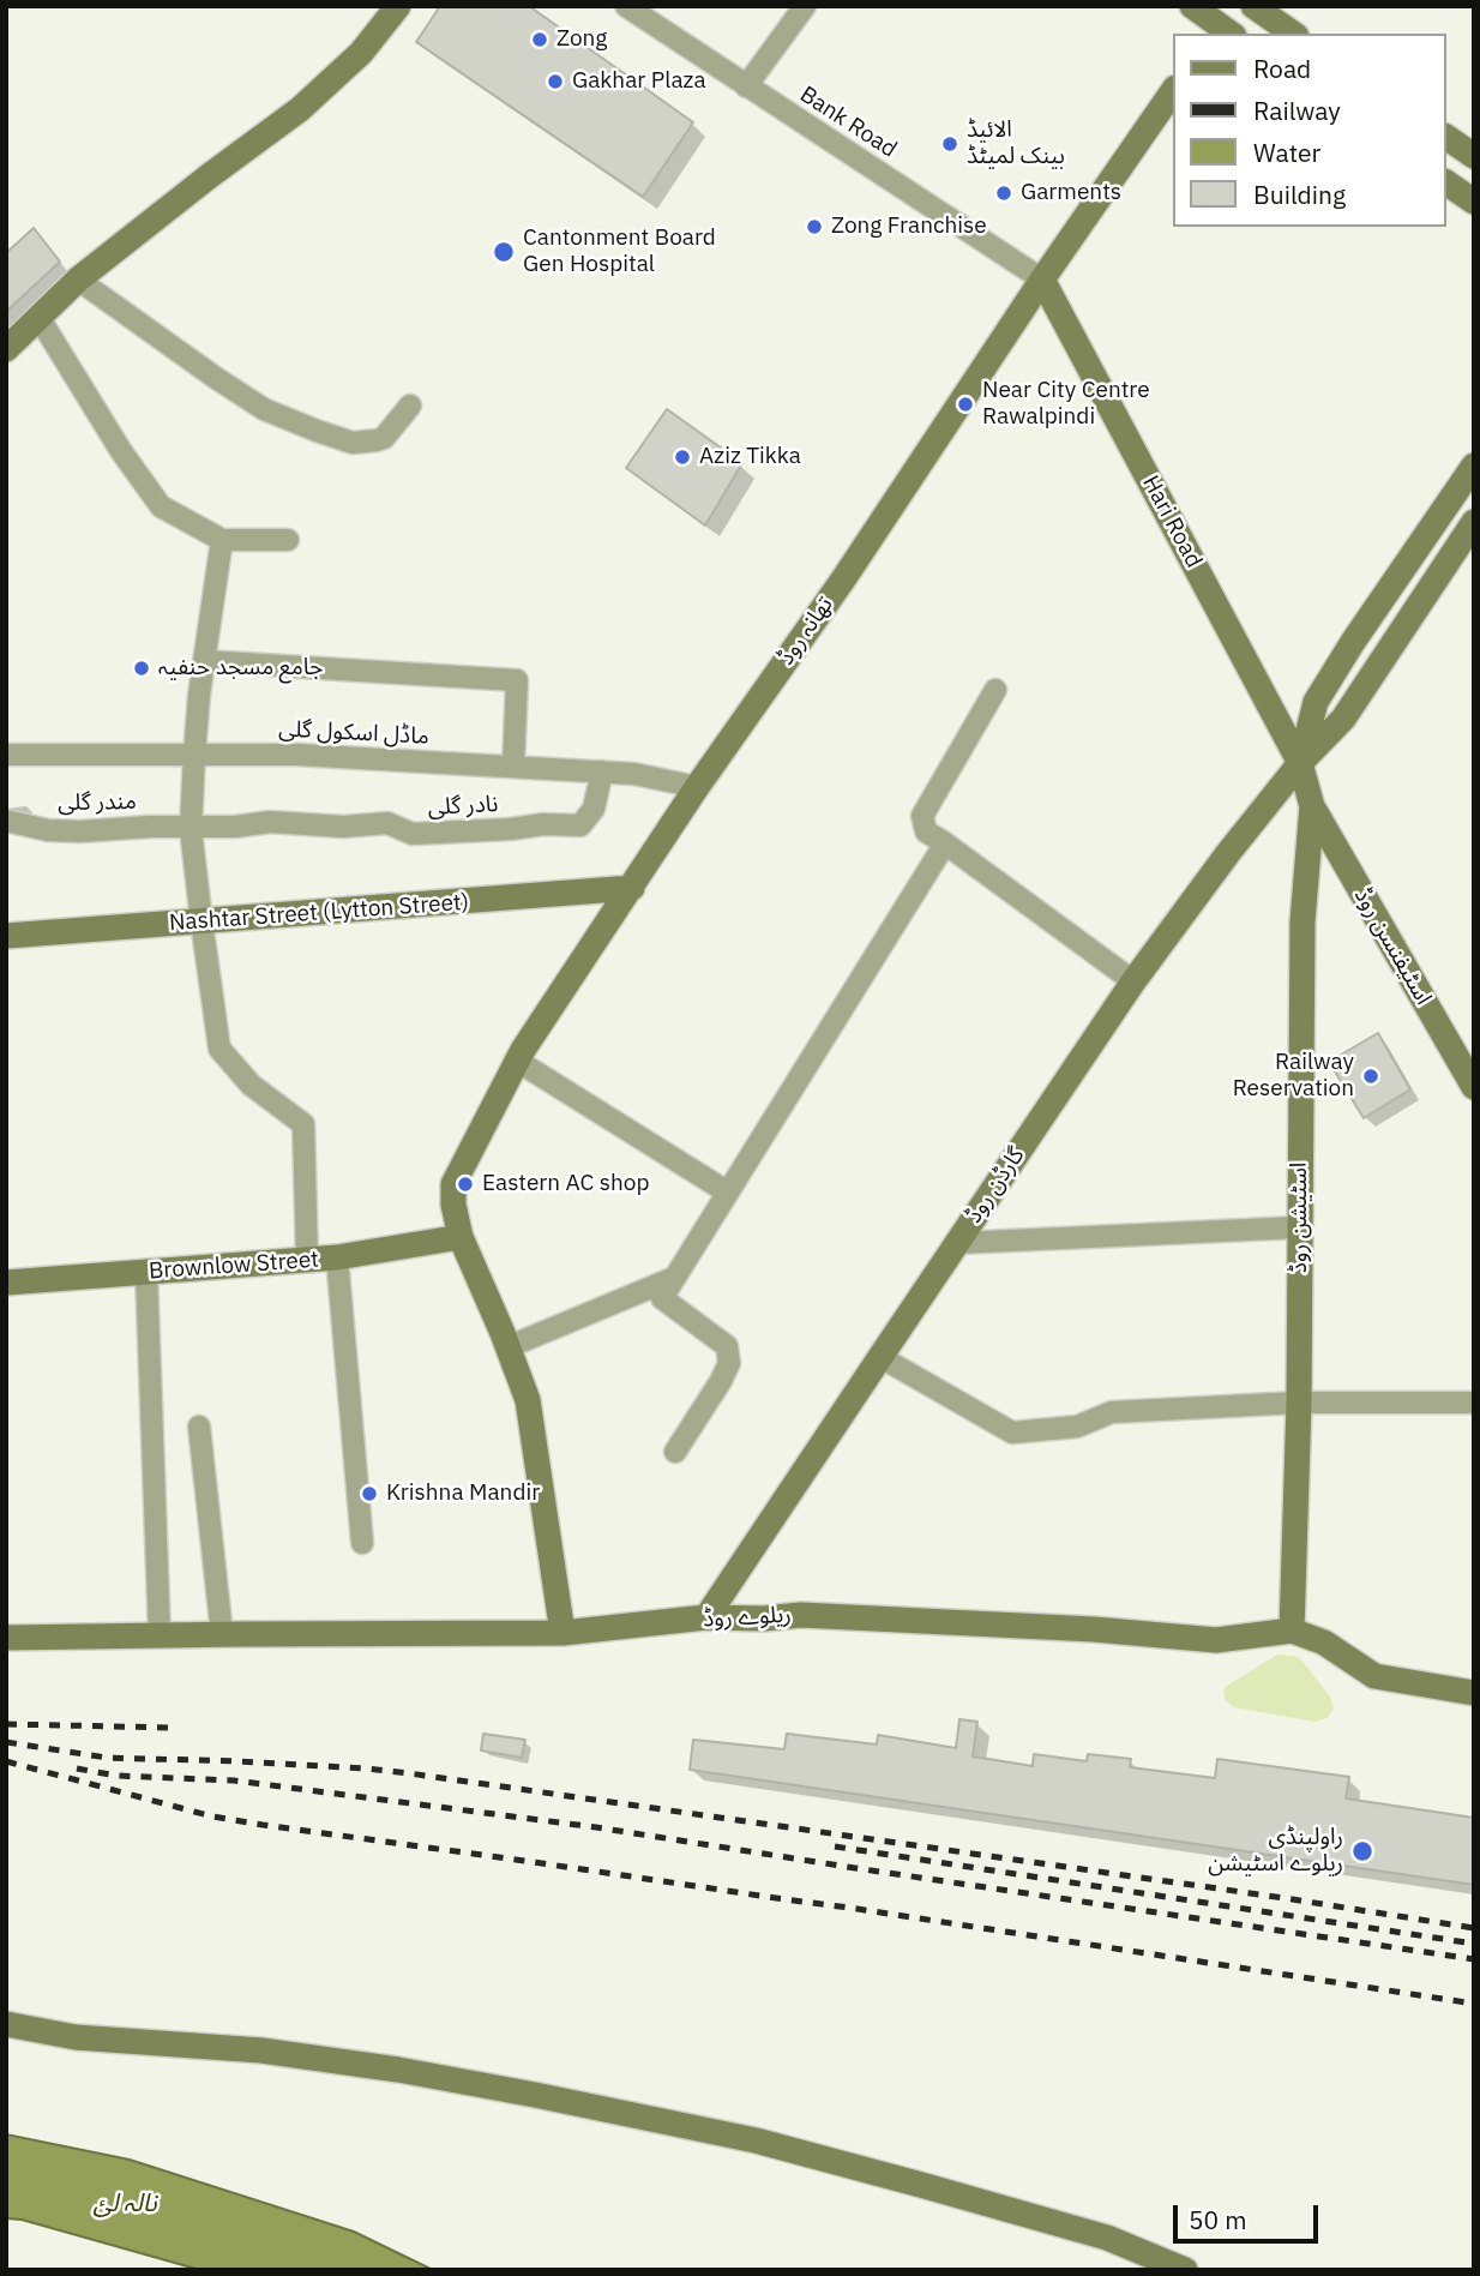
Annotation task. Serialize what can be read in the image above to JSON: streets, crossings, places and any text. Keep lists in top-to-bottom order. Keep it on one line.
{"streets":{"street":["Bank Road","Hari Road","تھانہ روڈ","ماڈل اسکول گلی","مندر گلی","نادر گلی","Nashtar Street (Lytton Street)","اسٹیفنسن روڈ","گارڈن روڈ","اسٹیشن روڈ","Brownlow Street","ریلوے روڈ"]},"crossings":[["Bank Road","Hari Road"],["Bank Road","تھانہ روڈ"],["Hari Road","تھانہ روڈ"],["Hari Road","اسٹیفنسن روڈ"],["Hari Road","گارڈن روڈ"],["Hari Road","اسٹیشن روڈ"],["تھانہ روڈ","ماڈل اسکول گلی"],["تھانہ روڈ","Nashtar Street (Lytton Street)"],["تھانہ روڈ","Brownlow Street"],["ماڈل اسکول گلی","نادر گلی"],["مندر گلی","نادر گلی"],["اسٹیفنسن روڈ","اسٹیشن روڈ"],["گارڈن روڈ","ریلوے روڈ"],["اسٹیشن روڈ","ریلوے روڈ"]],"water":["نالہ لئ"],"places":["Zong","Gakhar Plaza","الائیڈ بینک لمیٹڈ","Garments","Zong Franchise","Cantonment Board Gen Hospital","Near City Centre Rawalpindi","Aziz Tikka","جامع مسجد حنفیہ","Railway Reservation","Eastern AC shop","Krishna Mandir","راولپنڈی ریلوے اسٹیشن"],"legend":["Road","Railway","Water","Building"],"scale_bar":"50 m"}
